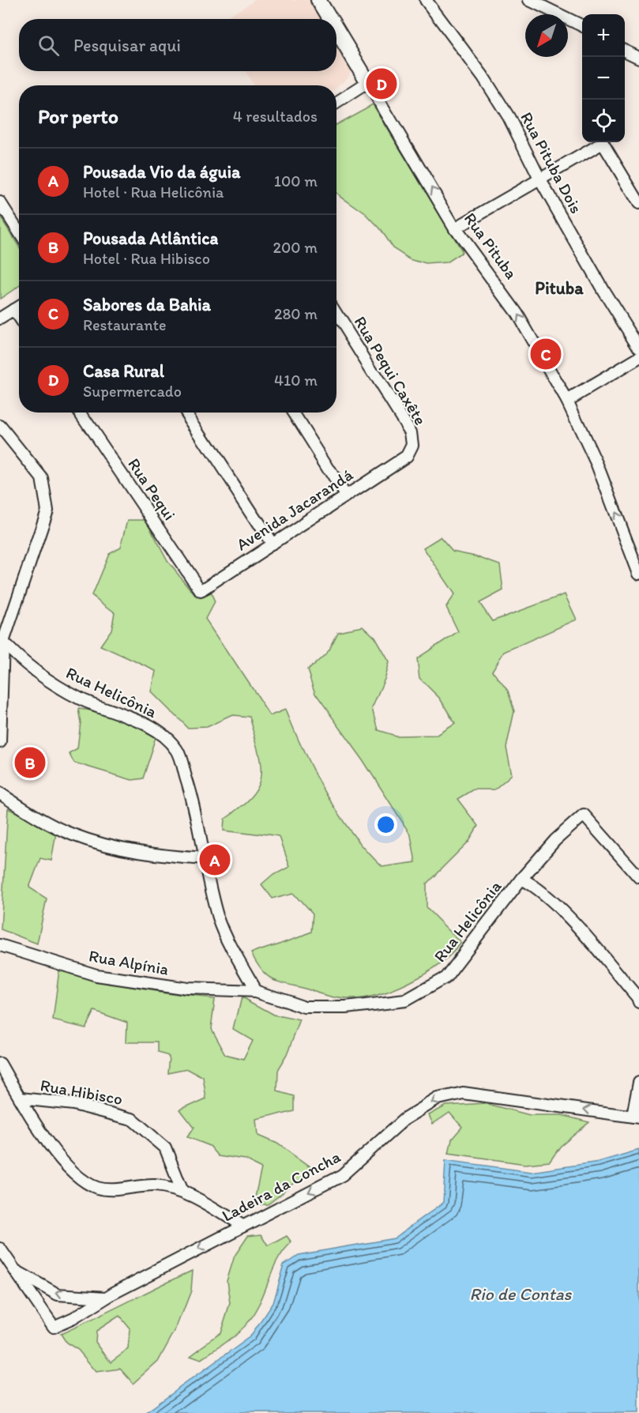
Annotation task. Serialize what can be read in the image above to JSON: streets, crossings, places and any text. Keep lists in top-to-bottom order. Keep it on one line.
{"streets":{"street":["Rua Pituba Dois","Rua Pituba","Rua Pequi Caxête","Rua Pequi","Avenida Jacarandá","Rua Helicônia","Rua Alpínia","Rua Hibisco","Ladeira da Concha"]},"crossings":[["Rua Pequi Caxête","Avenida Jacarandá"],["Rua Pequi","Avenida Jacarandá"],["Rua Helicônia","Rua Alpínia"],["Rua Hibisco","Ladeira da Concha"]],"one_way":["Rua Pituba","Ladeira da Concha"],"districts":["Pituba"],"water":["Rio de Contas"],"north":"bottom left","page":{"map_buttons":["+","−"],"search":"Pesquisar aqui","pins":["D","C","B","A"],"heading":["Por perto","4 resultados"],"list":[{"mark":"A","name":"Pousada Vio da águia","note":"Hotel · Rua Helicônia","value":"100 m"},{"mark":"B","name":"Pousada Atlântica","note":"Hotel · Rua Hibisco","value":"200 m"},{"mark":"C","name":"Sabores da Bahia","note":"Restaurante","value":"280 m"},{"mark":"D","name":"Casa Rural","note":"Supermercado","value":"410 m"}]}}
